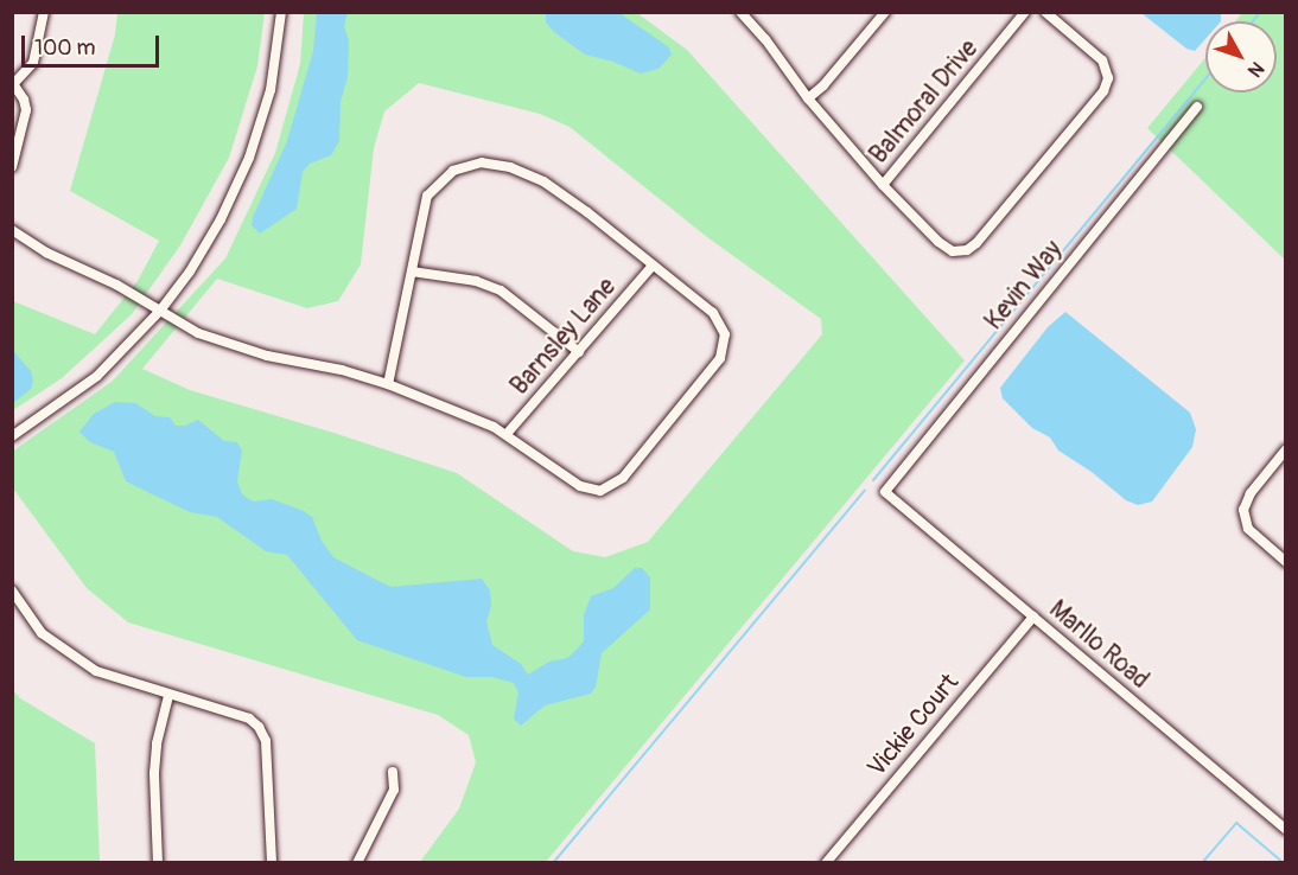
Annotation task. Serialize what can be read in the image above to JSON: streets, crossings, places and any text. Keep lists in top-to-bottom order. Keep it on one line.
{"streets":{"street":["Balmoral Drive","Kevin Way","Barnsley Lane","Marllo Road","Vickie Court"]},"crossings":[["Kevin Way","Marllo Road"],["Marllo Road","Vickie Court"]],"scale_bar":"100 m","north":"bottom right"}
